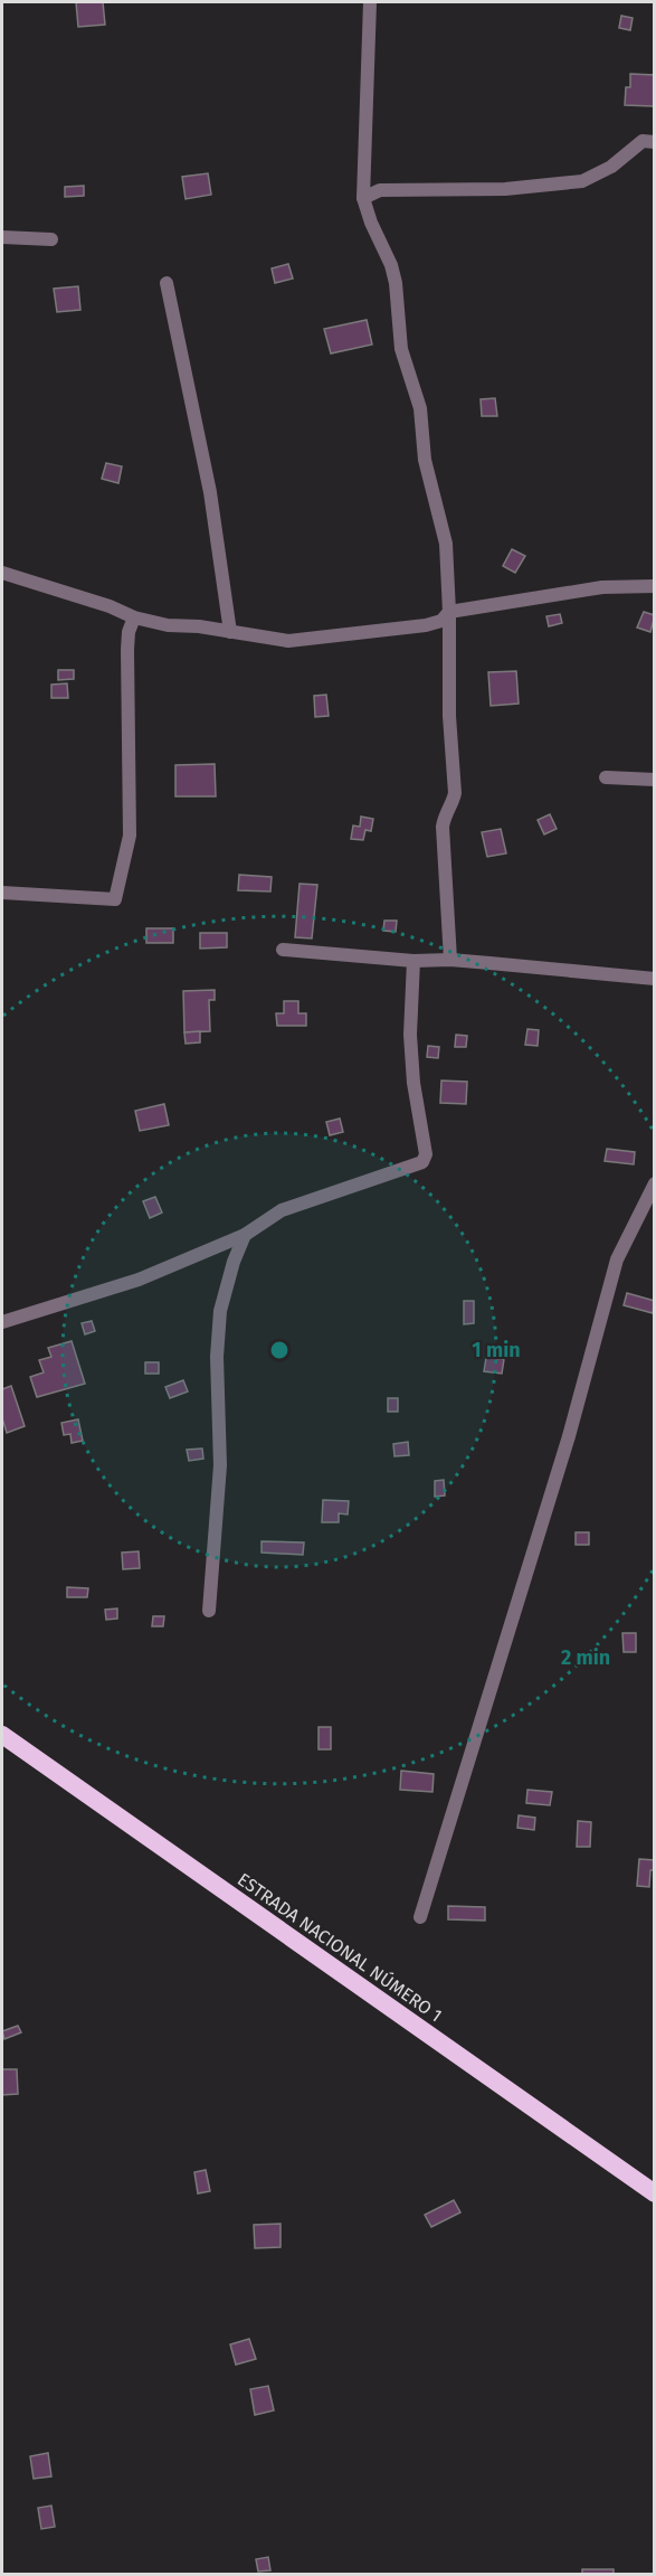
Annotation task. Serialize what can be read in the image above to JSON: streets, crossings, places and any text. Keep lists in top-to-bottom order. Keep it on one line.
{"streets":{"highway":["ESTRADA NACIONAL NÚMERO 1"]},"rings":["1 min","2 min"]}
